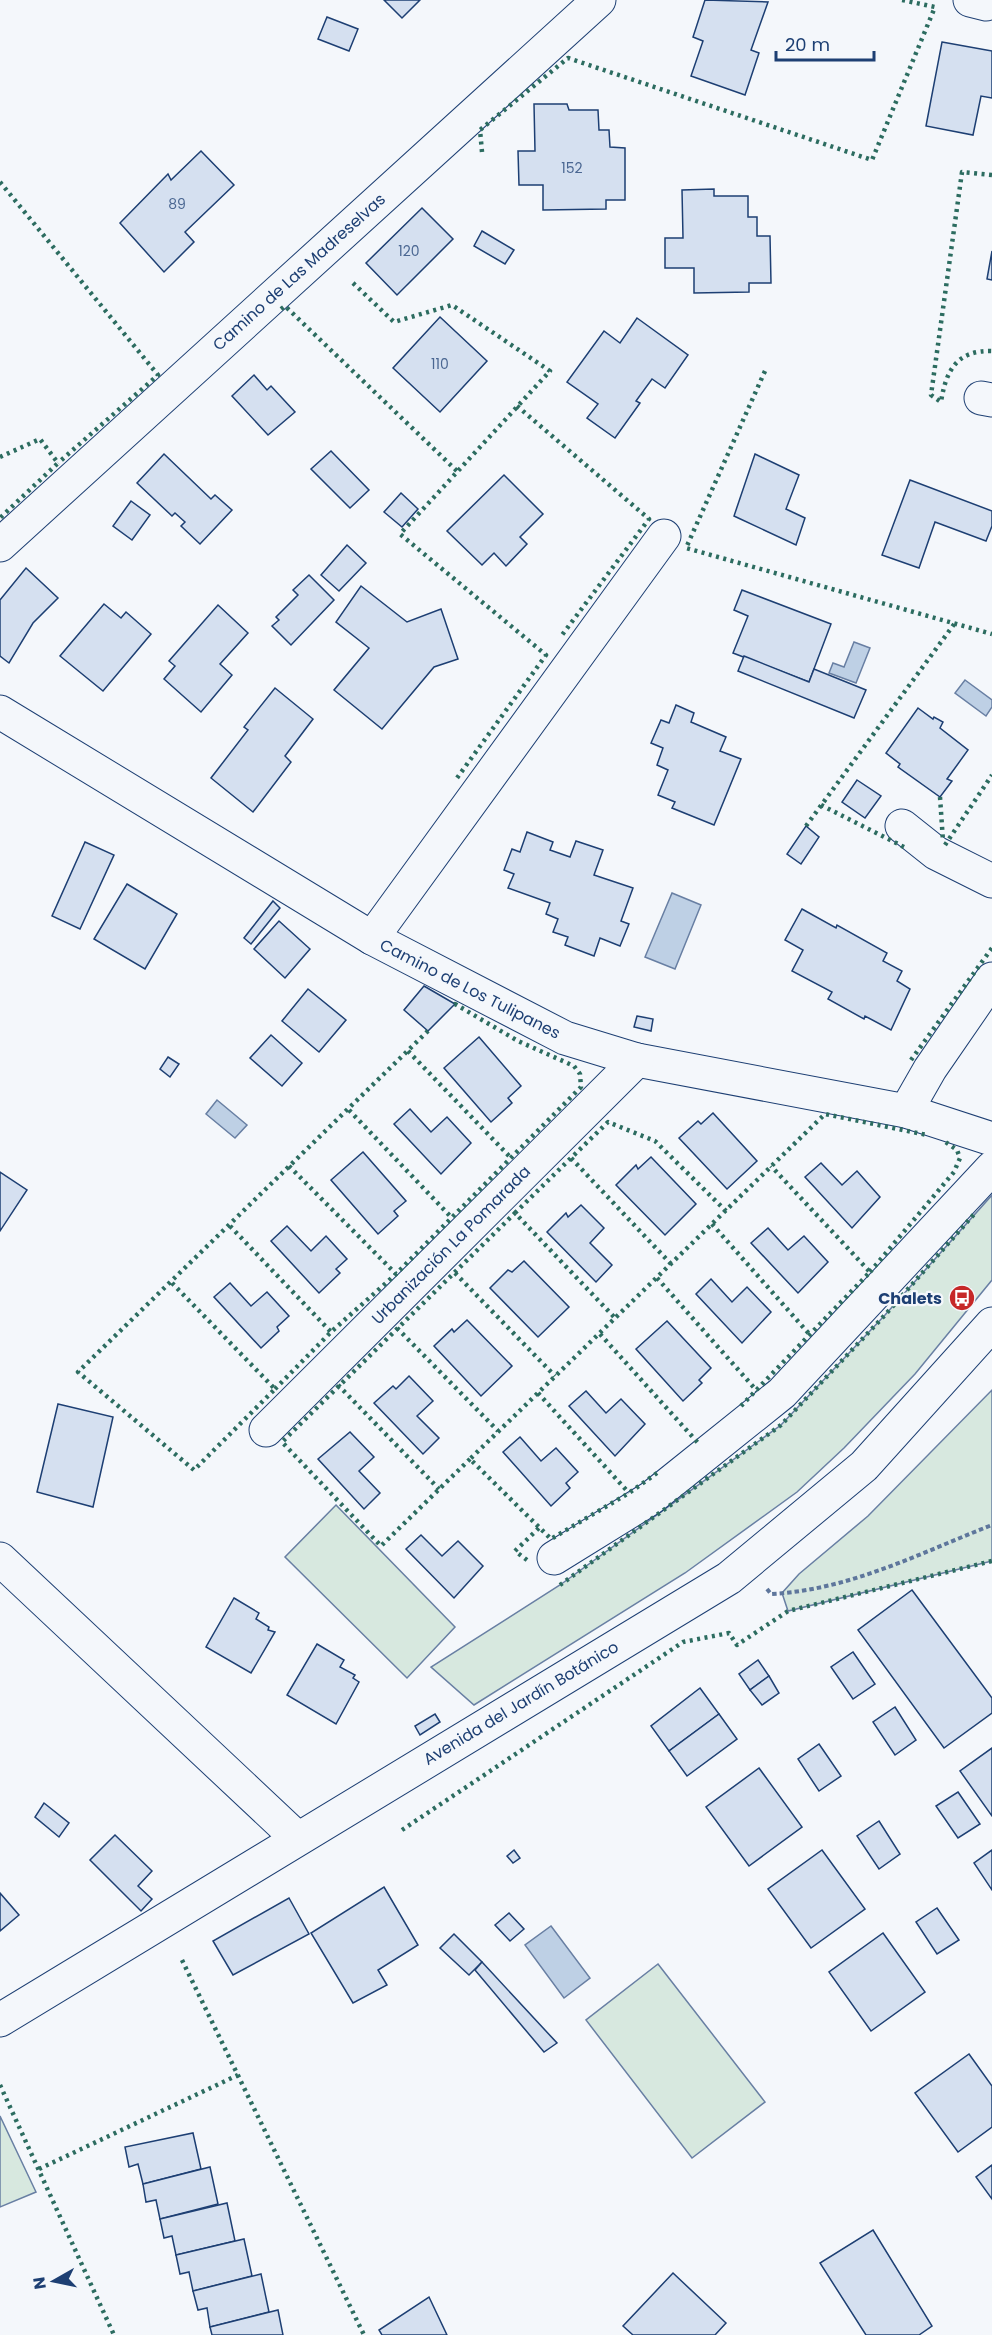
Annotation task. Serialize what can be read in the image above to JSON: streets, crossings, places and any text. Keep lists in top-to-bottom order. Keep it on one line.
{"streets":{"street":["Camino de Las Madreselvas","Camino de Los Tulipanes","Urbanización La Pomarada","Avenida del Jardín Botánico"]},"crossings":[["Camino de Los Tulipanes","Urbanización La Pomarada"]],"places":{"bus stop":["Chalets"]},"house_numbers":["152","89","120","110"],"scale_bar":"20 m","north":"left"}
